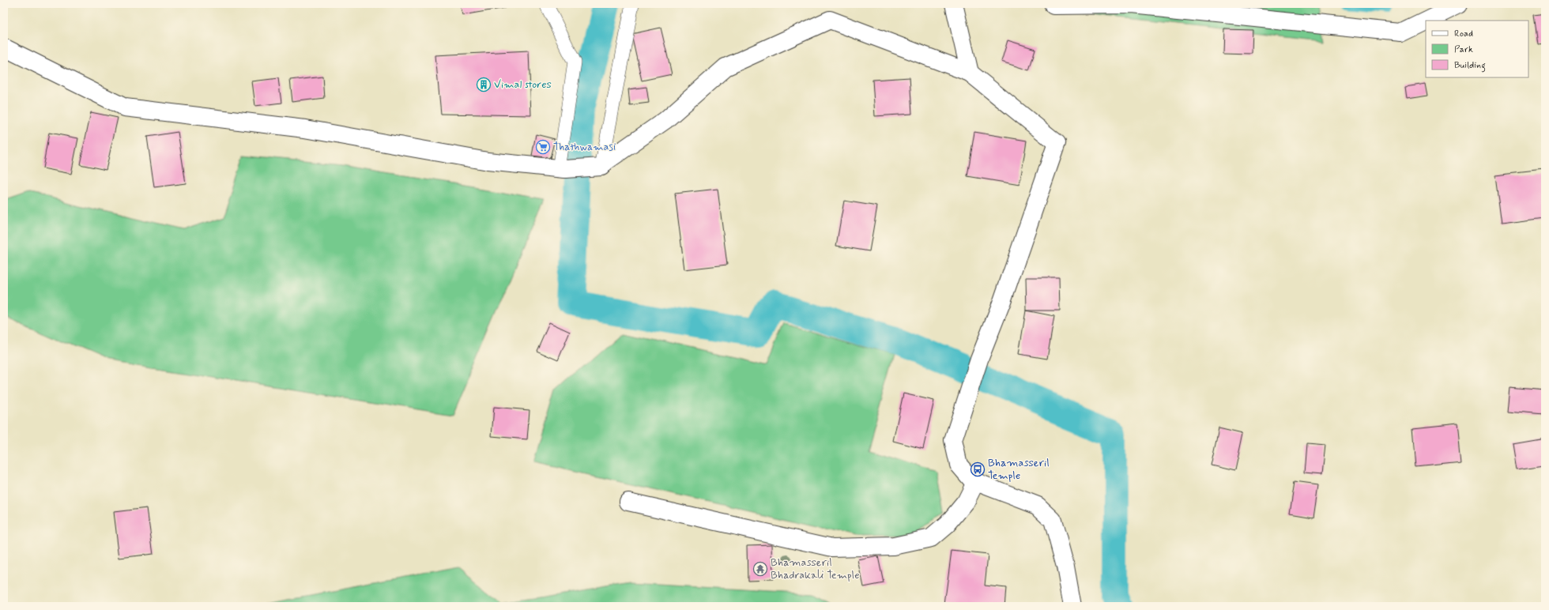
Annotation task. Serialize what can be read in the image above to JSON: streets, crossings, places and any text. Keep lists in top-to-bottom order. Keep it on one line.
{"places":{"building":["Vimal stores"],"supermarket":["Thathwamasi"],"bus stop":["Bhamasseril Temple"],"temple":["Bhamasseril Bhadrakali Temple"]},"legend":["Road","Park","Building"]}
